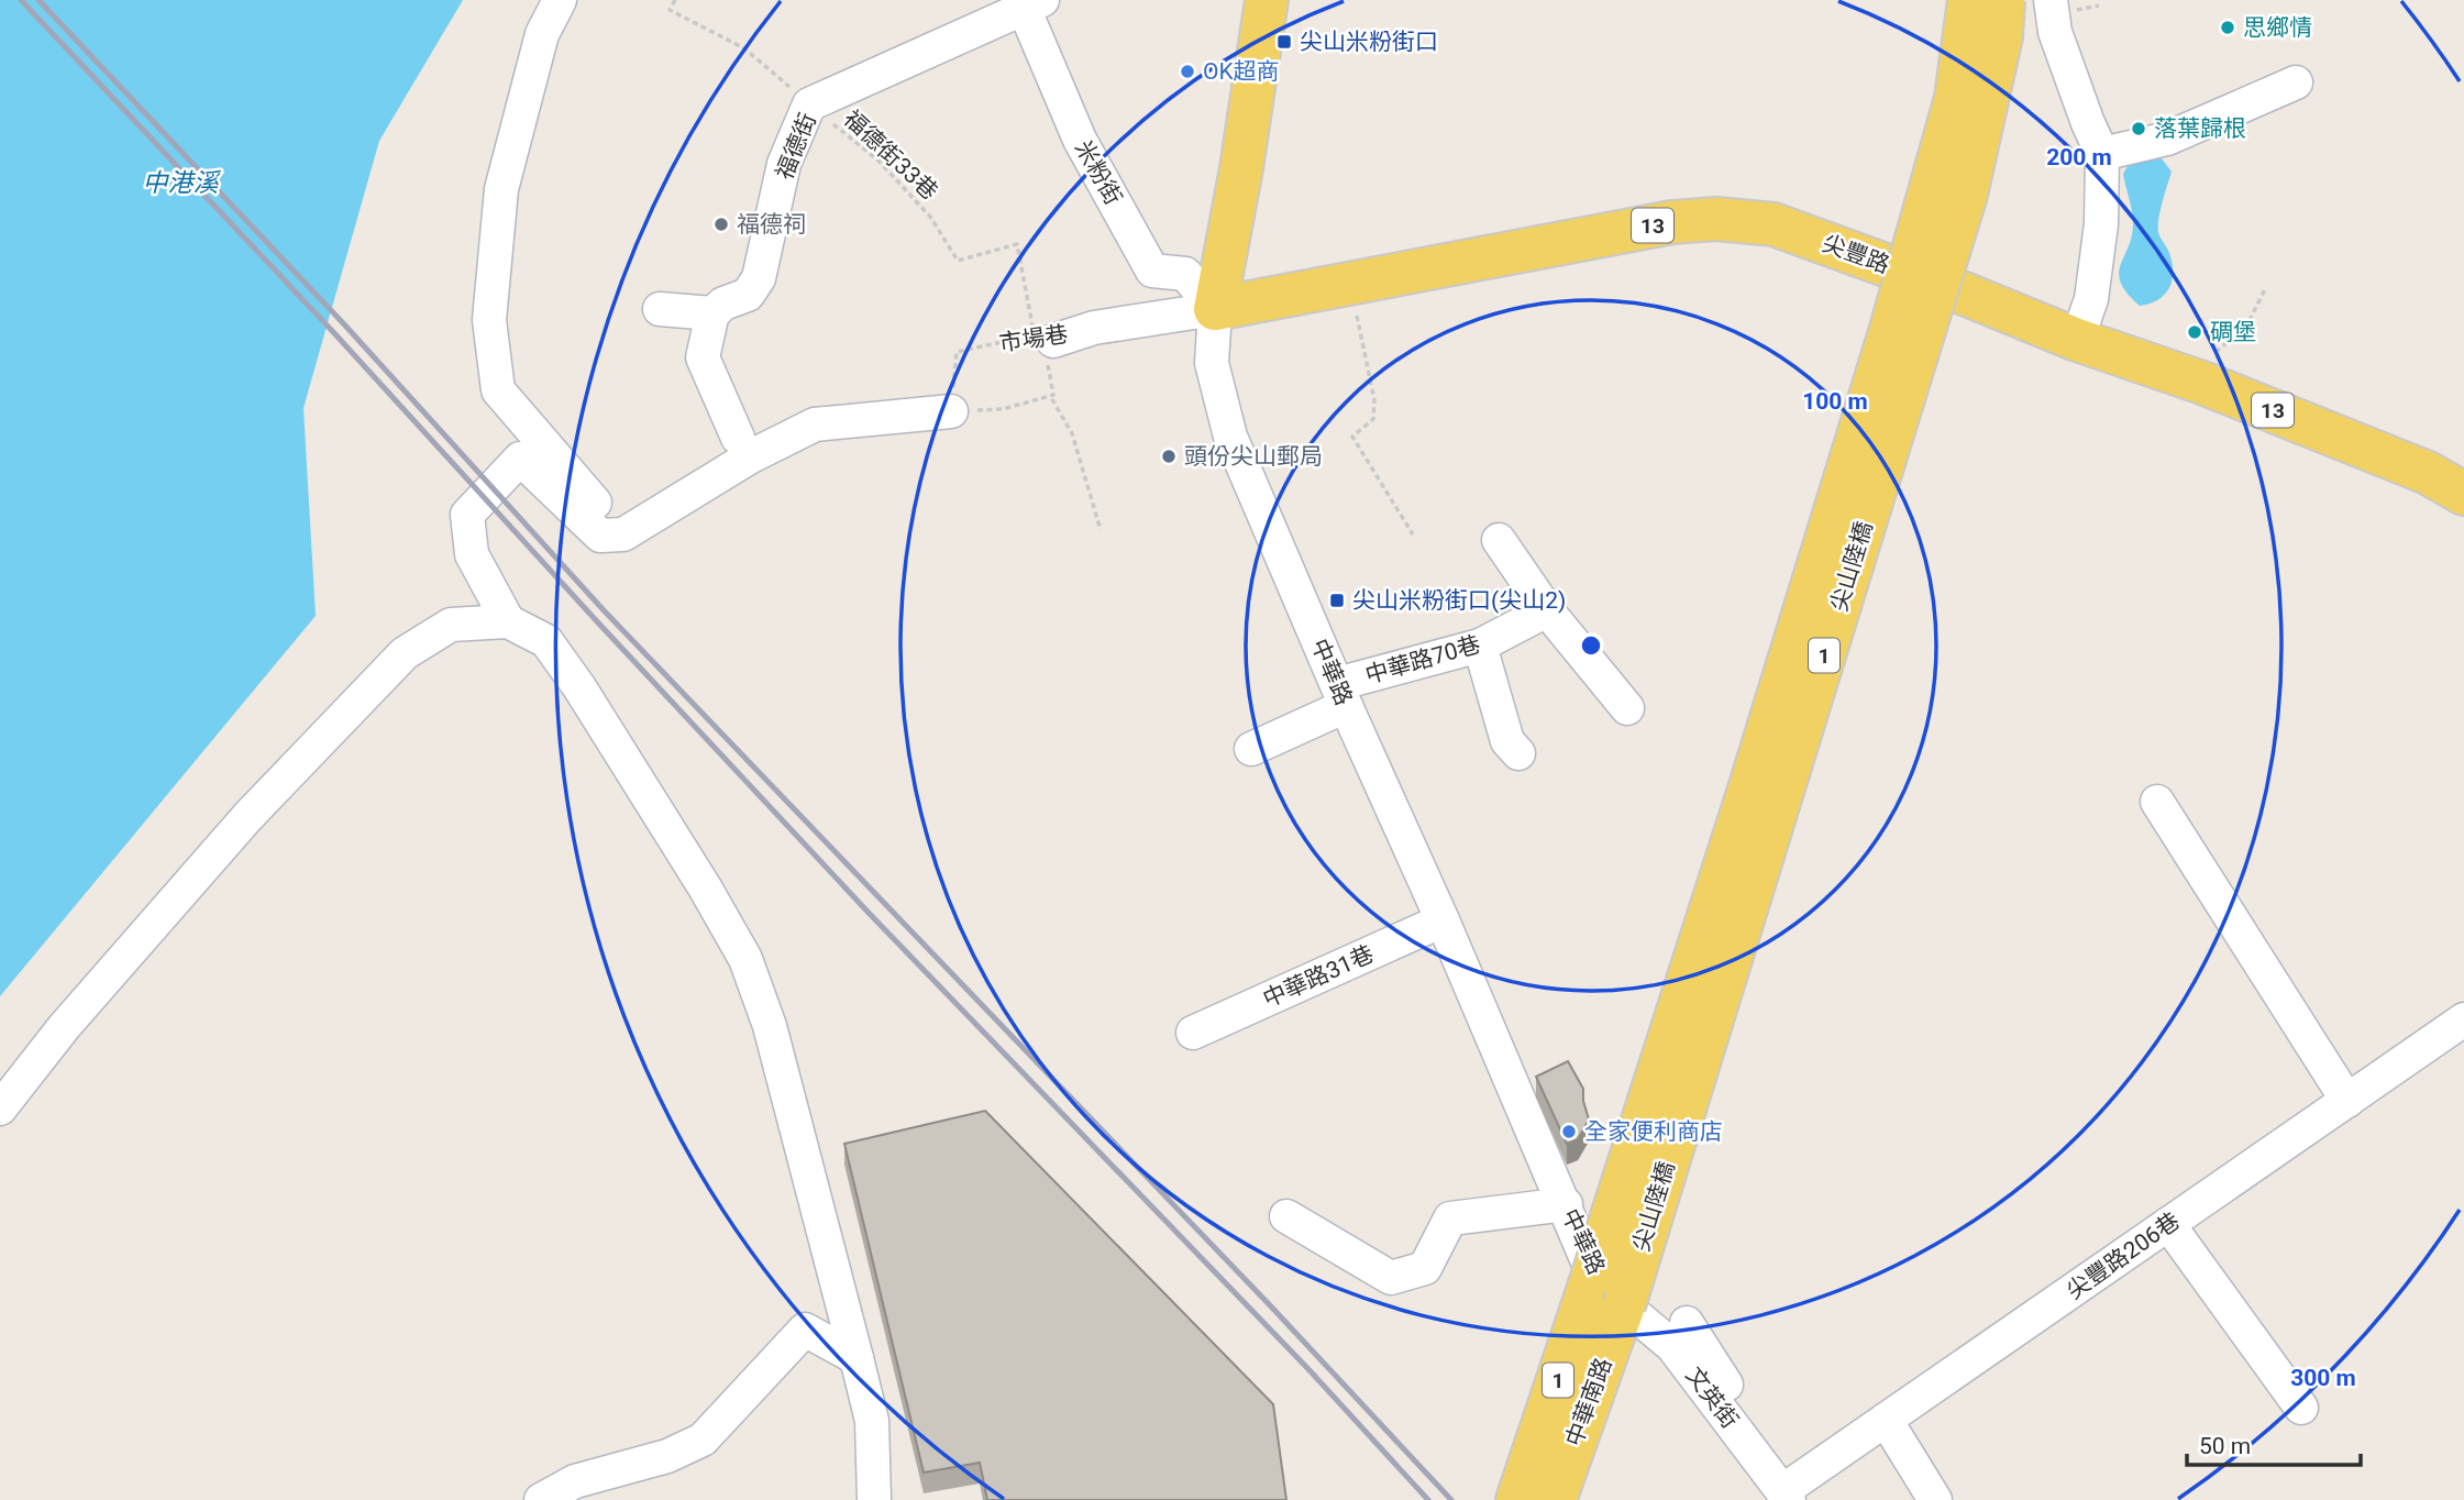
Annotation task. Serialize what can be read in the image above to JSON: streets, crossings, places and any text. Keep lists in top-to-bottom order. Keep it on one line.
{"streets":{"main road":["13","尖豐路","尖山陸橋","1","中華路","中華南路"],"street":["福德街","米粉街","市場巷","中華路70巷","中華路31巷","尖豐路206巷","文英街"],"path":["福德街33巷"]},"crossings":[["福德街","福德街33巷"],["福德街","米粉街"],["福德街33巷","市場巷"],["米粉街","尖豐路"],["米粉街","市場巷"],["米粉街","中華路"],["尖豐路","市場巷"],["尖豐路","中華路"],["市場巷","中華路"],["尖山陸橋","中華路"],["尖山陸橋","文英街"],["尖山陸橋","中華南路"],["中華路70巷","中華路"],["中華路","中華路31巷"],["中華路","文英街"],["中華路","中華南路"],["尖豐路206巷","文英街"],["文英街","中華南路"]],"water":["中港溪"],"places":{"other":["思鄉情","OK超商","落葉歸根","福德祠","碉堡","頭份尖山郵局","全家便利商店"],"transit":["尖山米粉街口","尖山米粉街口(尖山2)"]},"scale_bar":"50 m","rings":["200 m","100 m","300 m"]}
